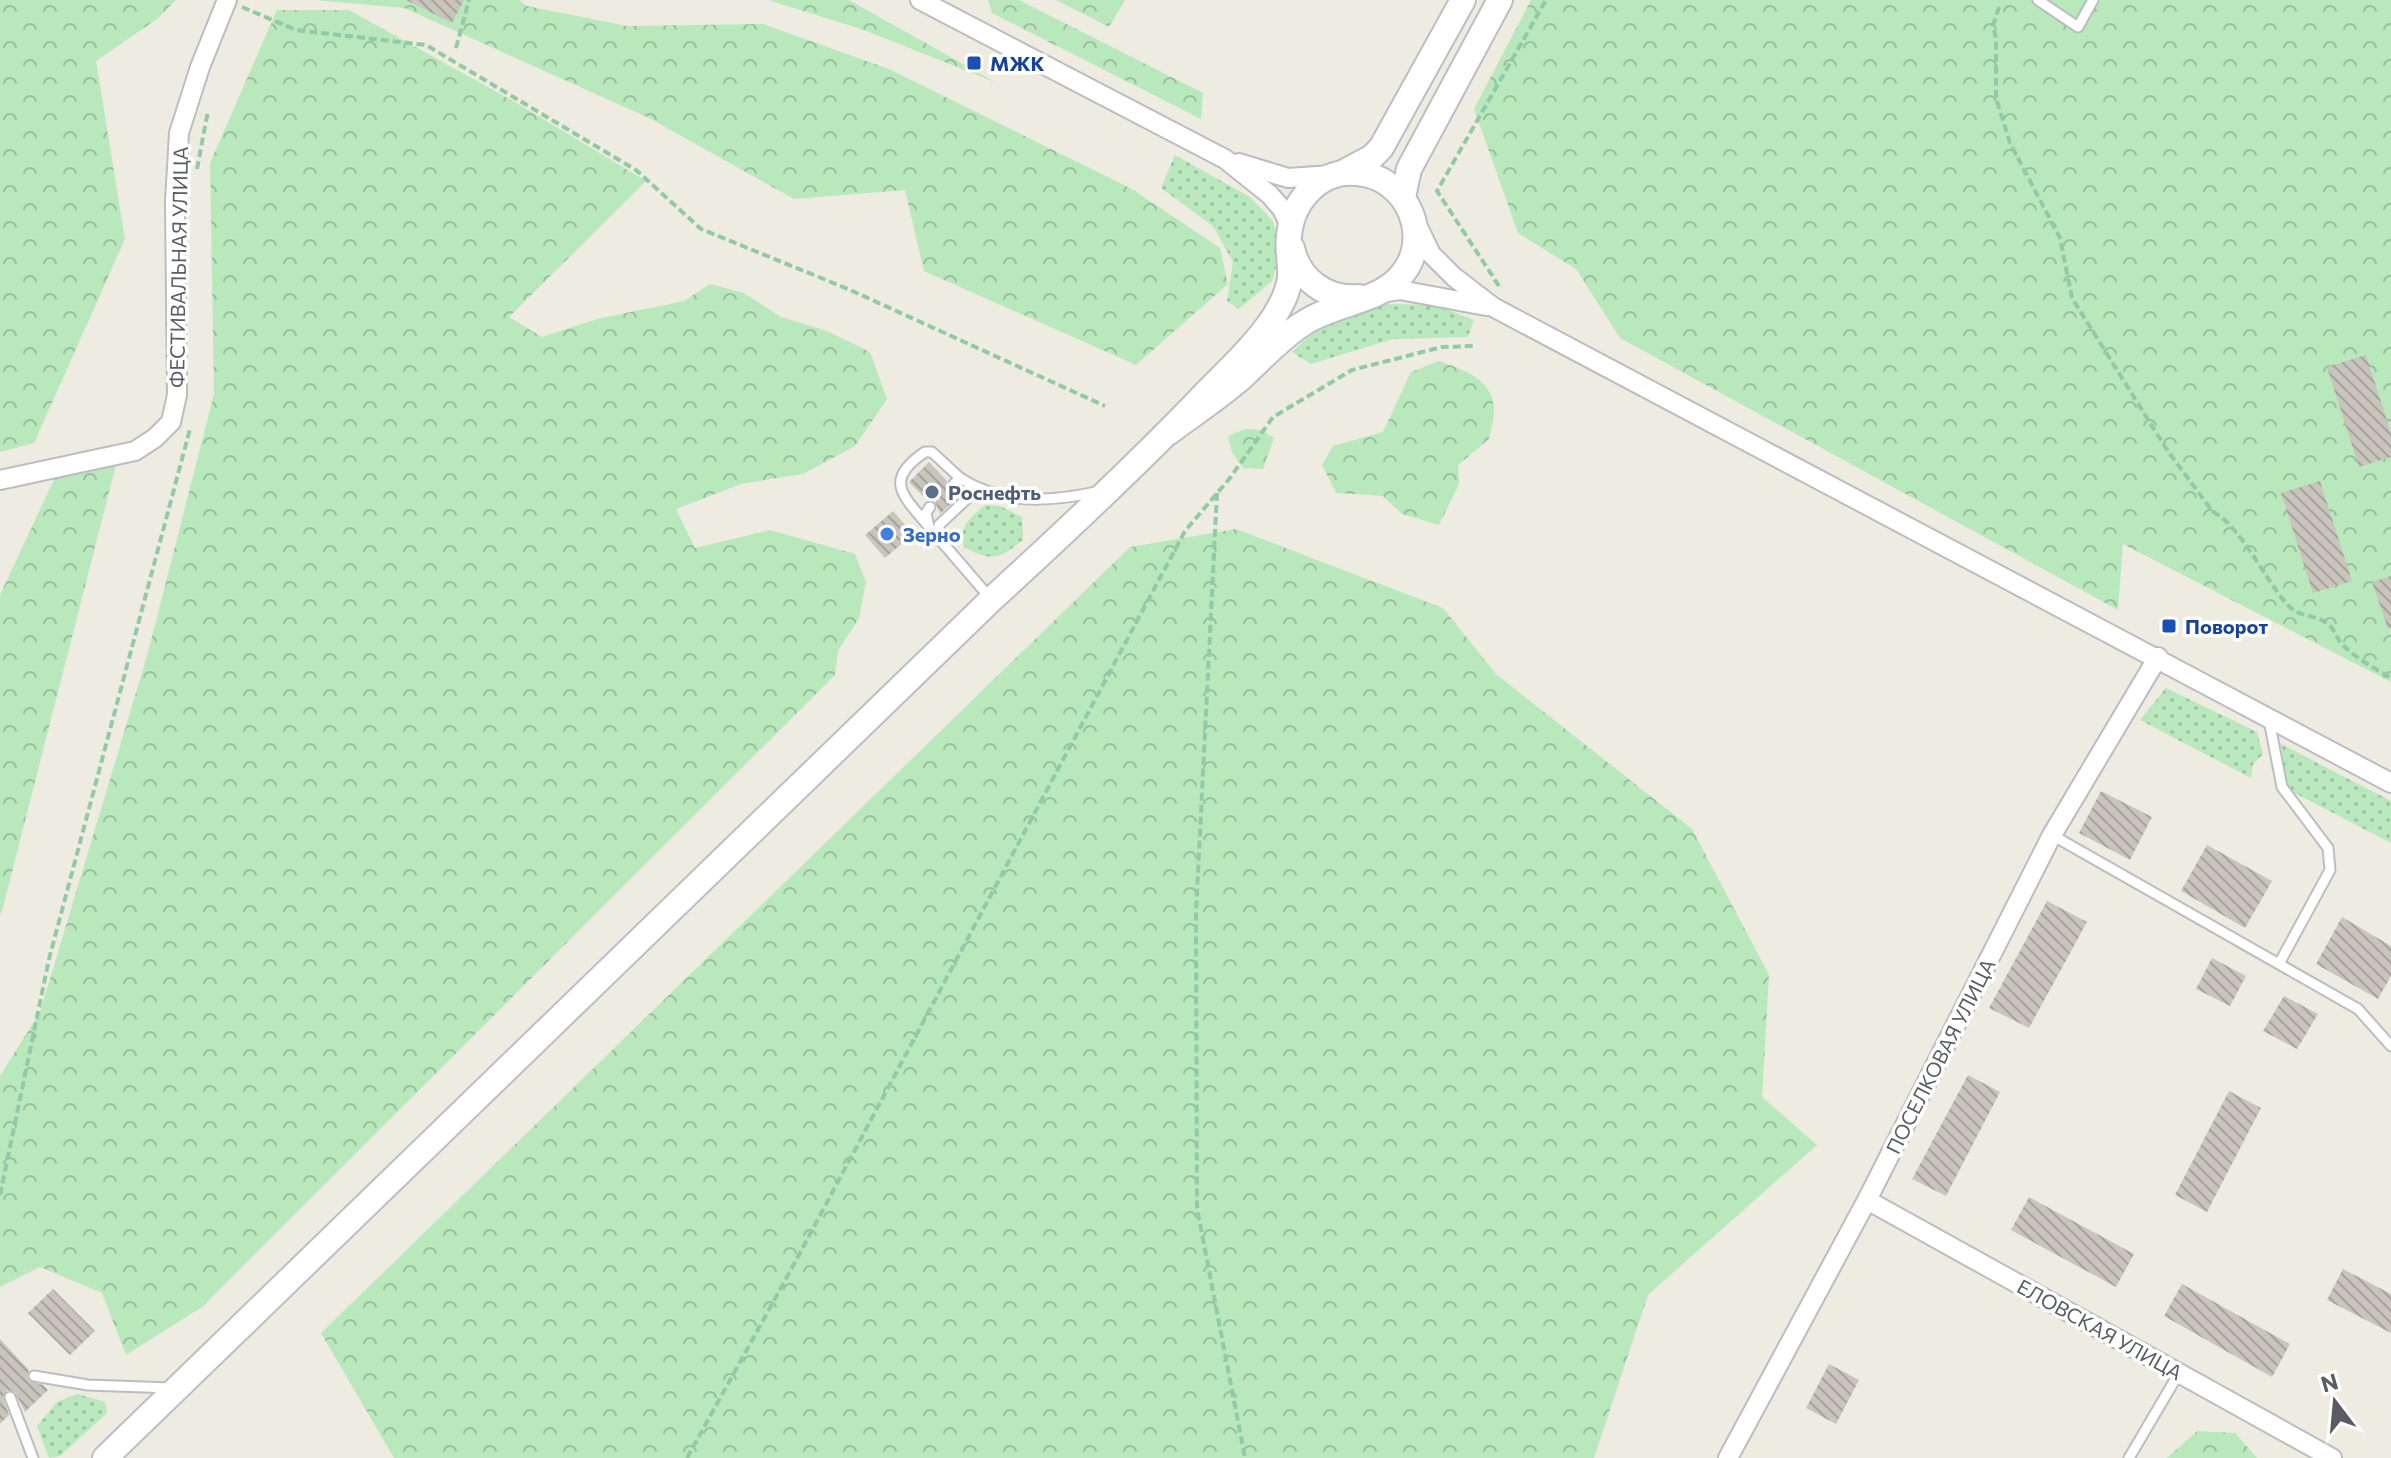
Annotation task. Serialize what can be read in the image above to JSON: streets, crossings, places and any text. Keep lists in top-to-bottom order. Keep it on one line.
{"streets":{"street":["ФЕСТИВАЛЬНАЯ УЛИЦА","ПОСЕЛКОВАЯ УЛИЦА","ЕЛОВСКАЯ УЛИЦА"]},"crossings":[["ПОСЕЛКОВАЯ УЛИЦА","ЕЛОВСКАЯ УЛИЦА"]],"places":{"transit":["МЖК","Поворот"],"other":["Роснефть","Зерно"]},"north":"top"}
